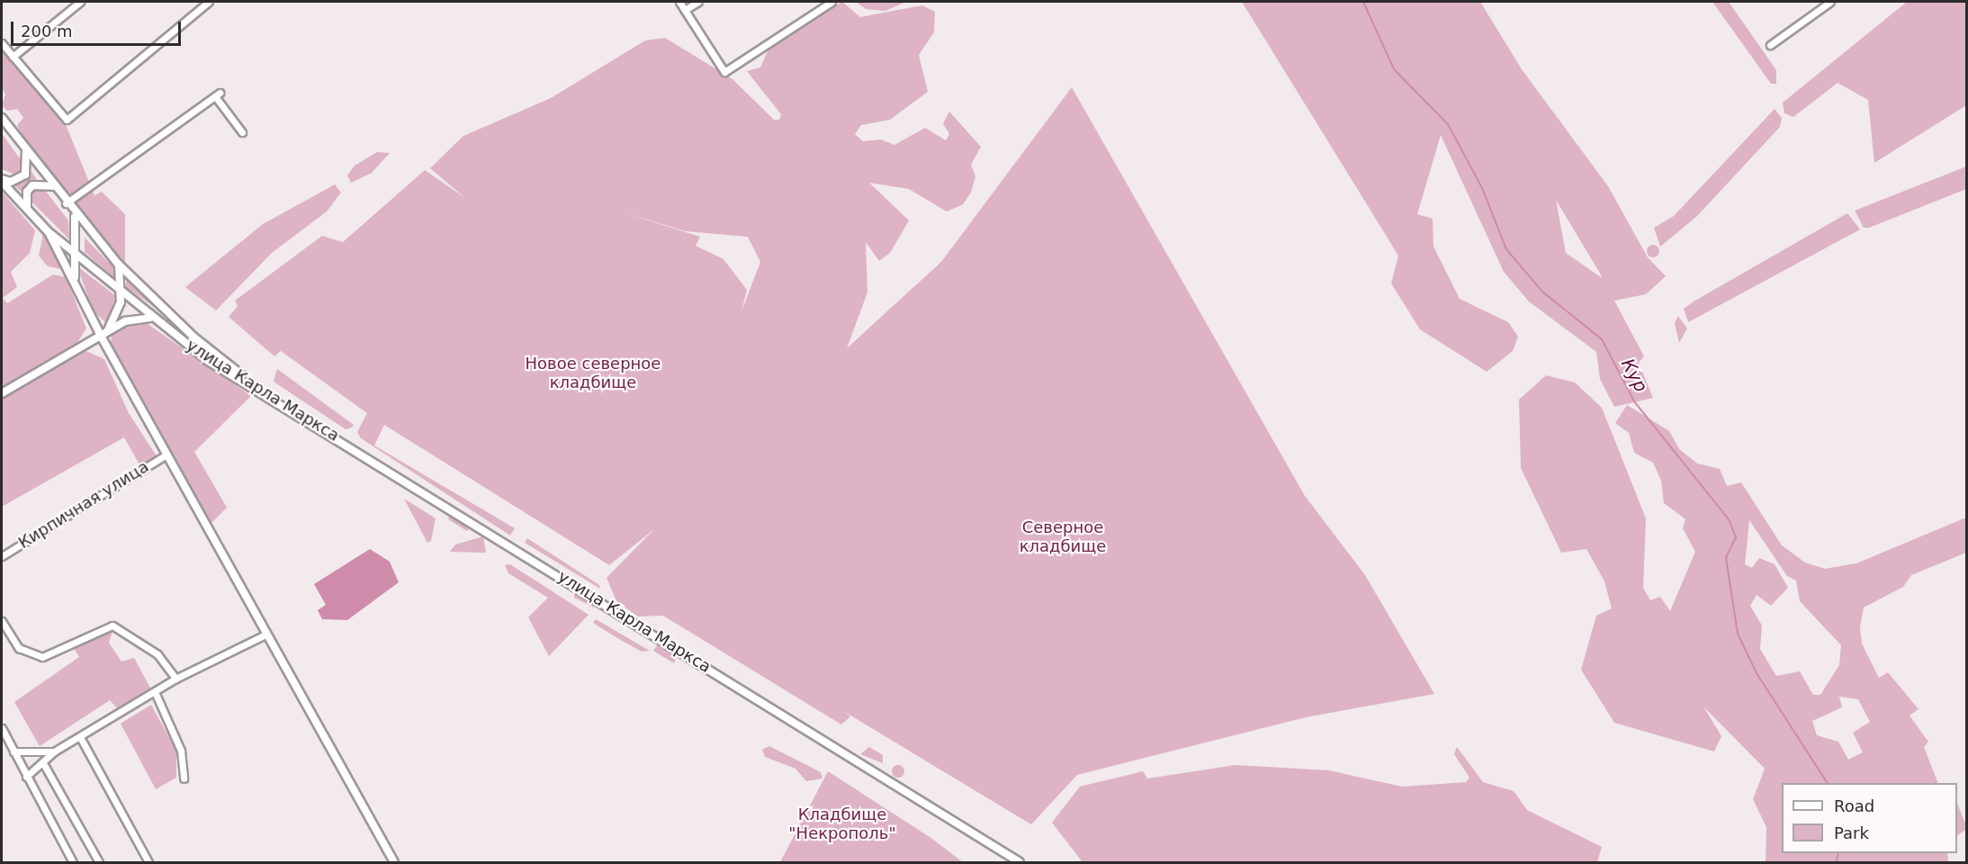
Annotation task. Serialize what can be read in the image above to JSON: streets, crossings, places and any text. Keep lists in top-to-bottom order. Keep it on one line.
{"streets":{"main road":["улица Карла Маркса"],"street":["Кирпичная улица"]},"water":["Кур"],"parks":["Новое северное кладбище","Северное кладбище","Кладбище \"Некрополь\""],"legend":["Road","Park"],"scale_bar":"200 m"}
